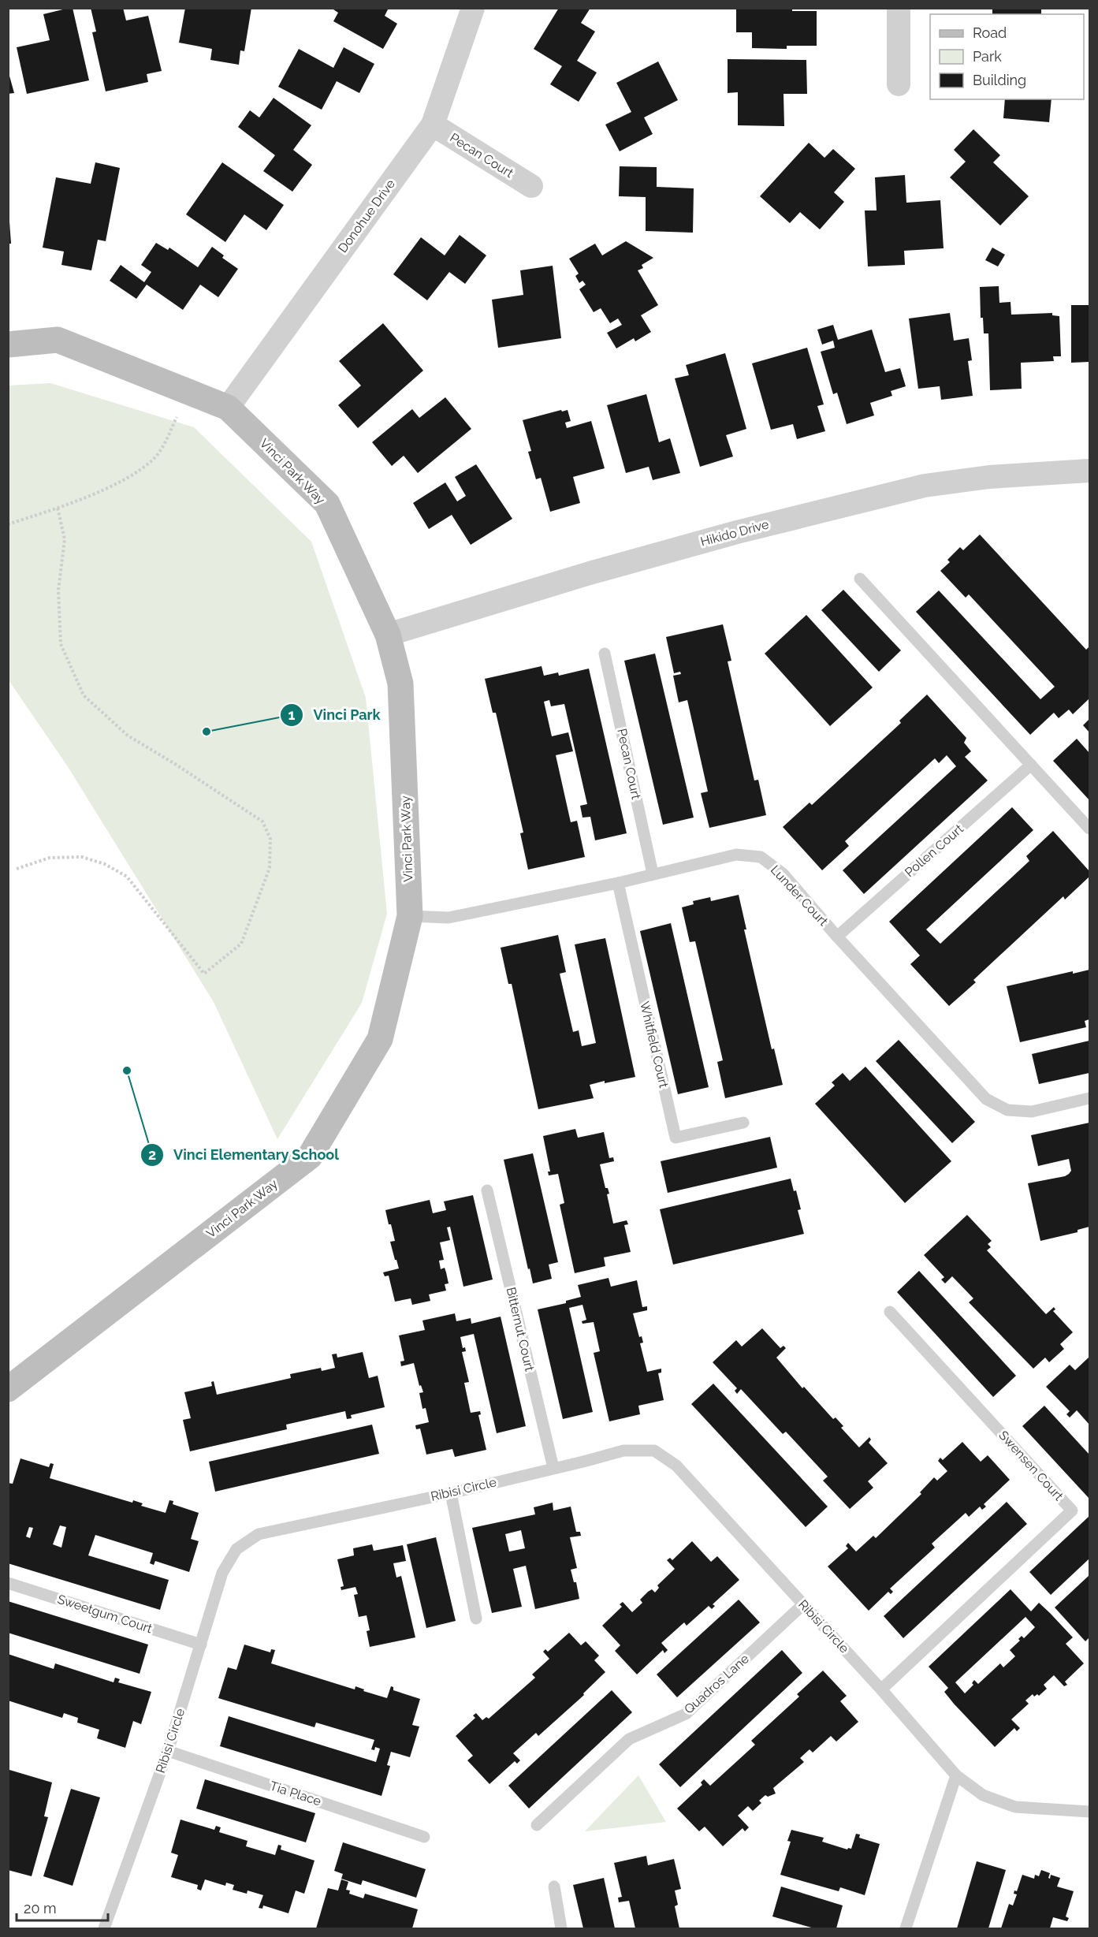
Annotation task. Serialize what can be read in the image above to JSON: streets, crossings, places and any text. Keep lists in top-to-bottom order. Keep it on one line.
{"streets":{"street":["Pecan Court","Donohue Drive","Vinci Park Way","Hikido Drive"],"lane":["Pollen Court","Lunder Court","Whitfield Court","Bitternut Court","Swensen Court","Ribisi Circle","Sweetgum Court","Quadros Lane","Tia Place"]},"crossings":[["Pecan Court","Donohue Drive"],["Pecan Court","Lunder Court"],["Donohue Drive","Vinci Park Way"],["Vinci Park Way","Hikido Drive"],["Vinci Park Way","Lunder Court"],["Pollen Court","Lunder Court"],["Lunder Court","Whitfield Court"],["Bitternut Court","Ribisi Circle"],["Swensen Court","Ribisi Circle"],["Ribisi Circle","Sweetgum Court"],["Ribisi Circle","Quadros Lane"],["Ribisi Circle","Tia Place"]],"places":["Vinci Park","Vinci Elementary School"],"legend":["Road","Park","Building"],"scale_bar":"20 m"}
